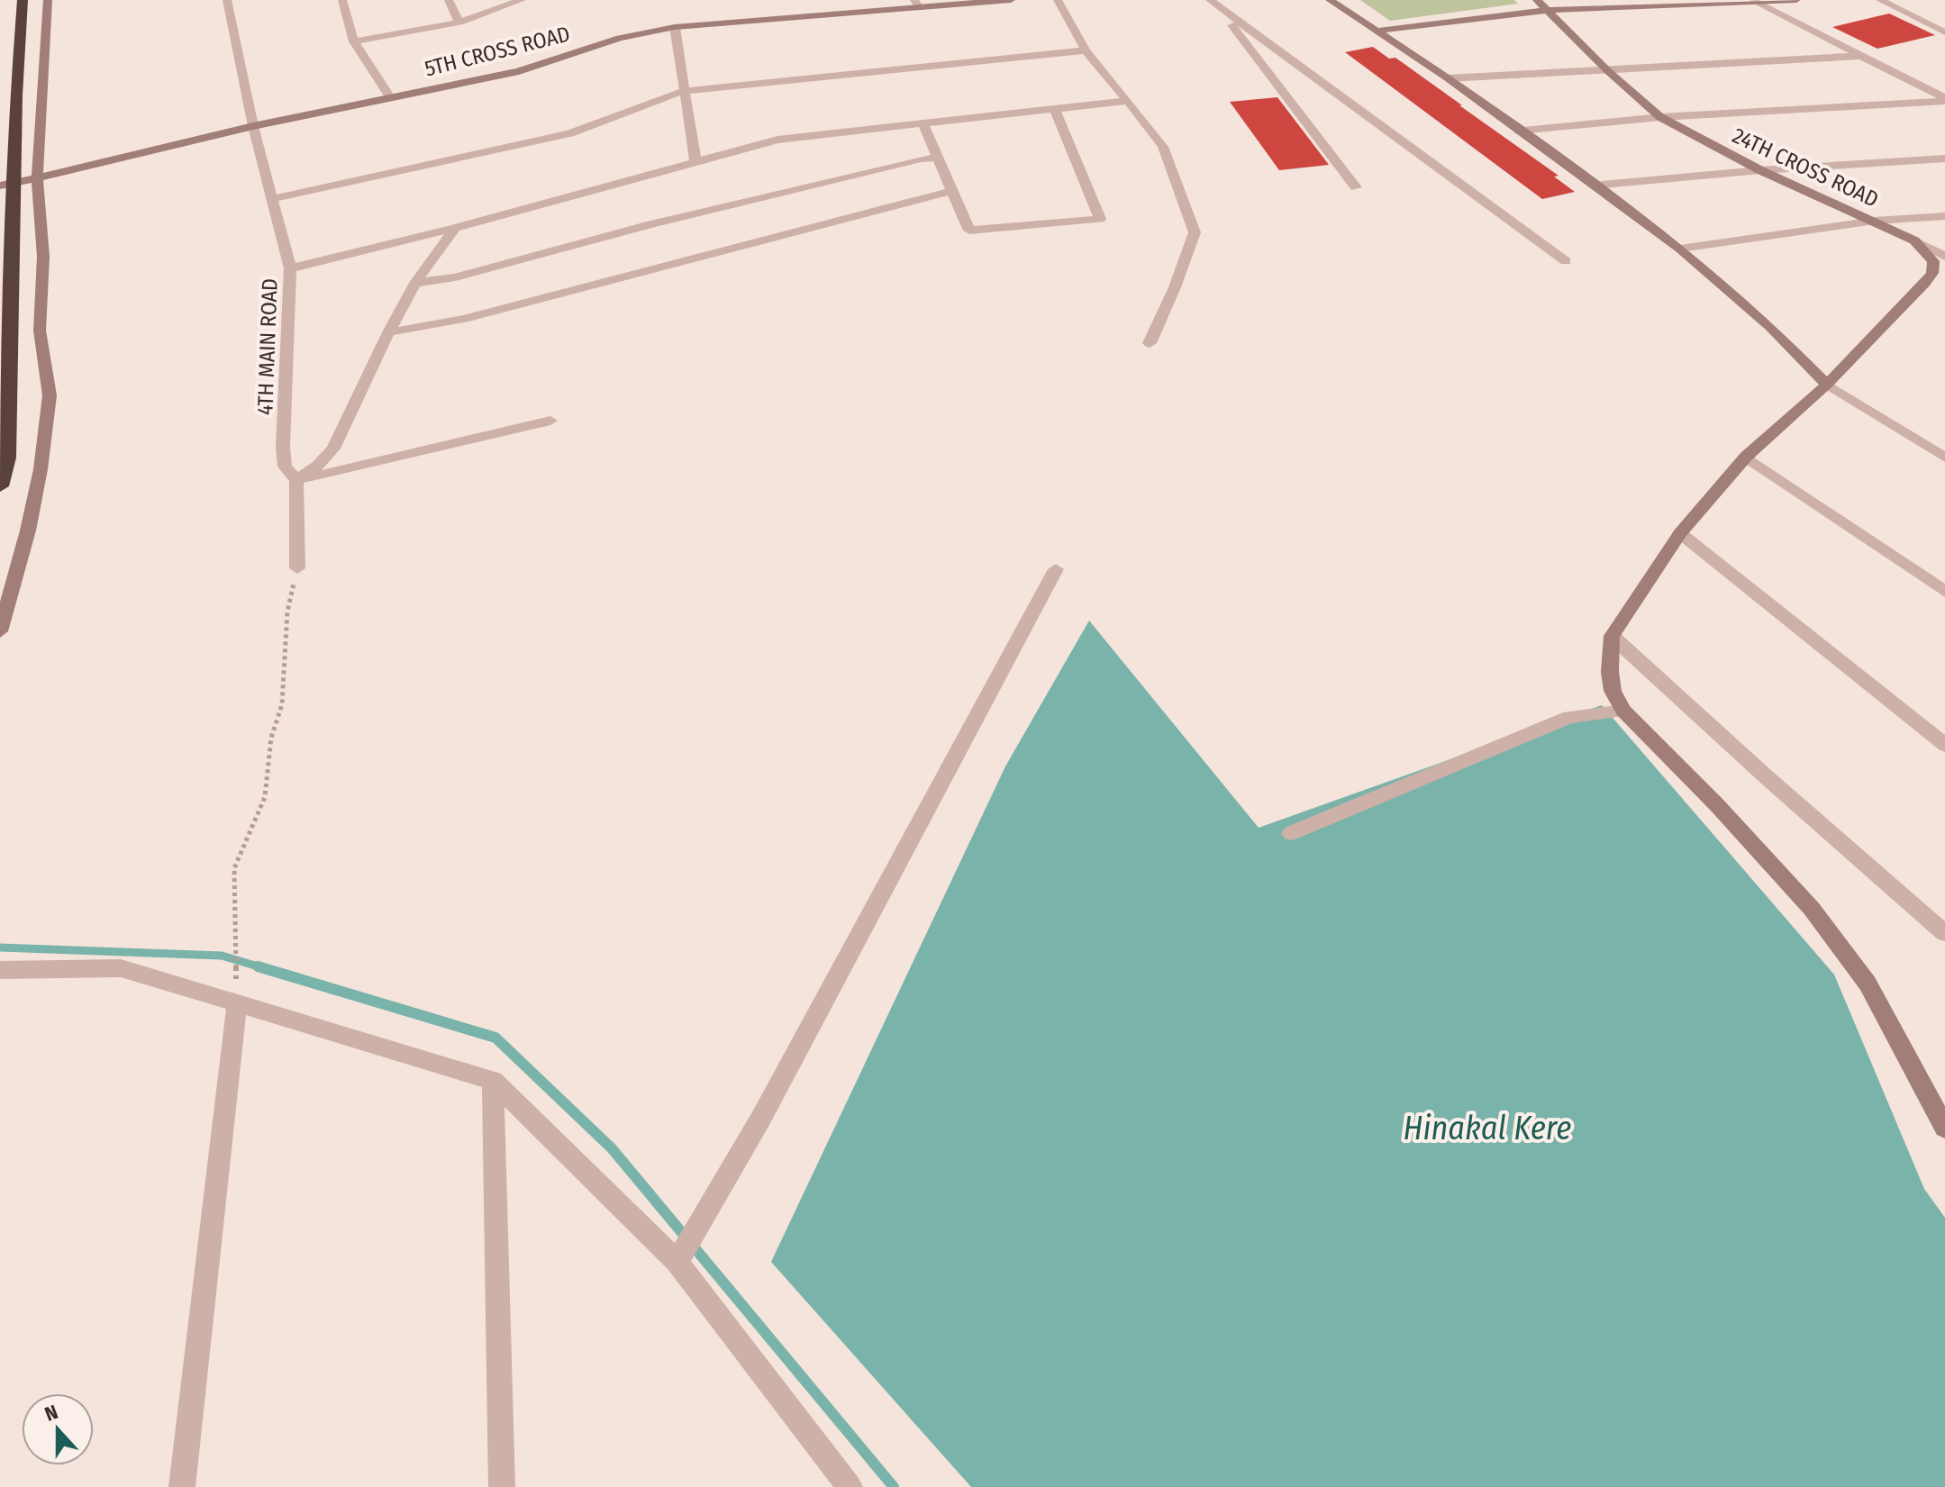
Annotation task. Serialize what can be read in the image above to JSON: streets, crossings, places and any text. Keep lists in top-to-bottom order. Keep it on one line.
{"streets":{"street":["5TH CROSS ROAD","24TH CROSS ROAD","4TH MAIN ROAD"]},"crossings":[["5TH CROSS ROAD","4TH MAIN ROAD"]],"water":["Hinakal Kere"],"north":"top"}
